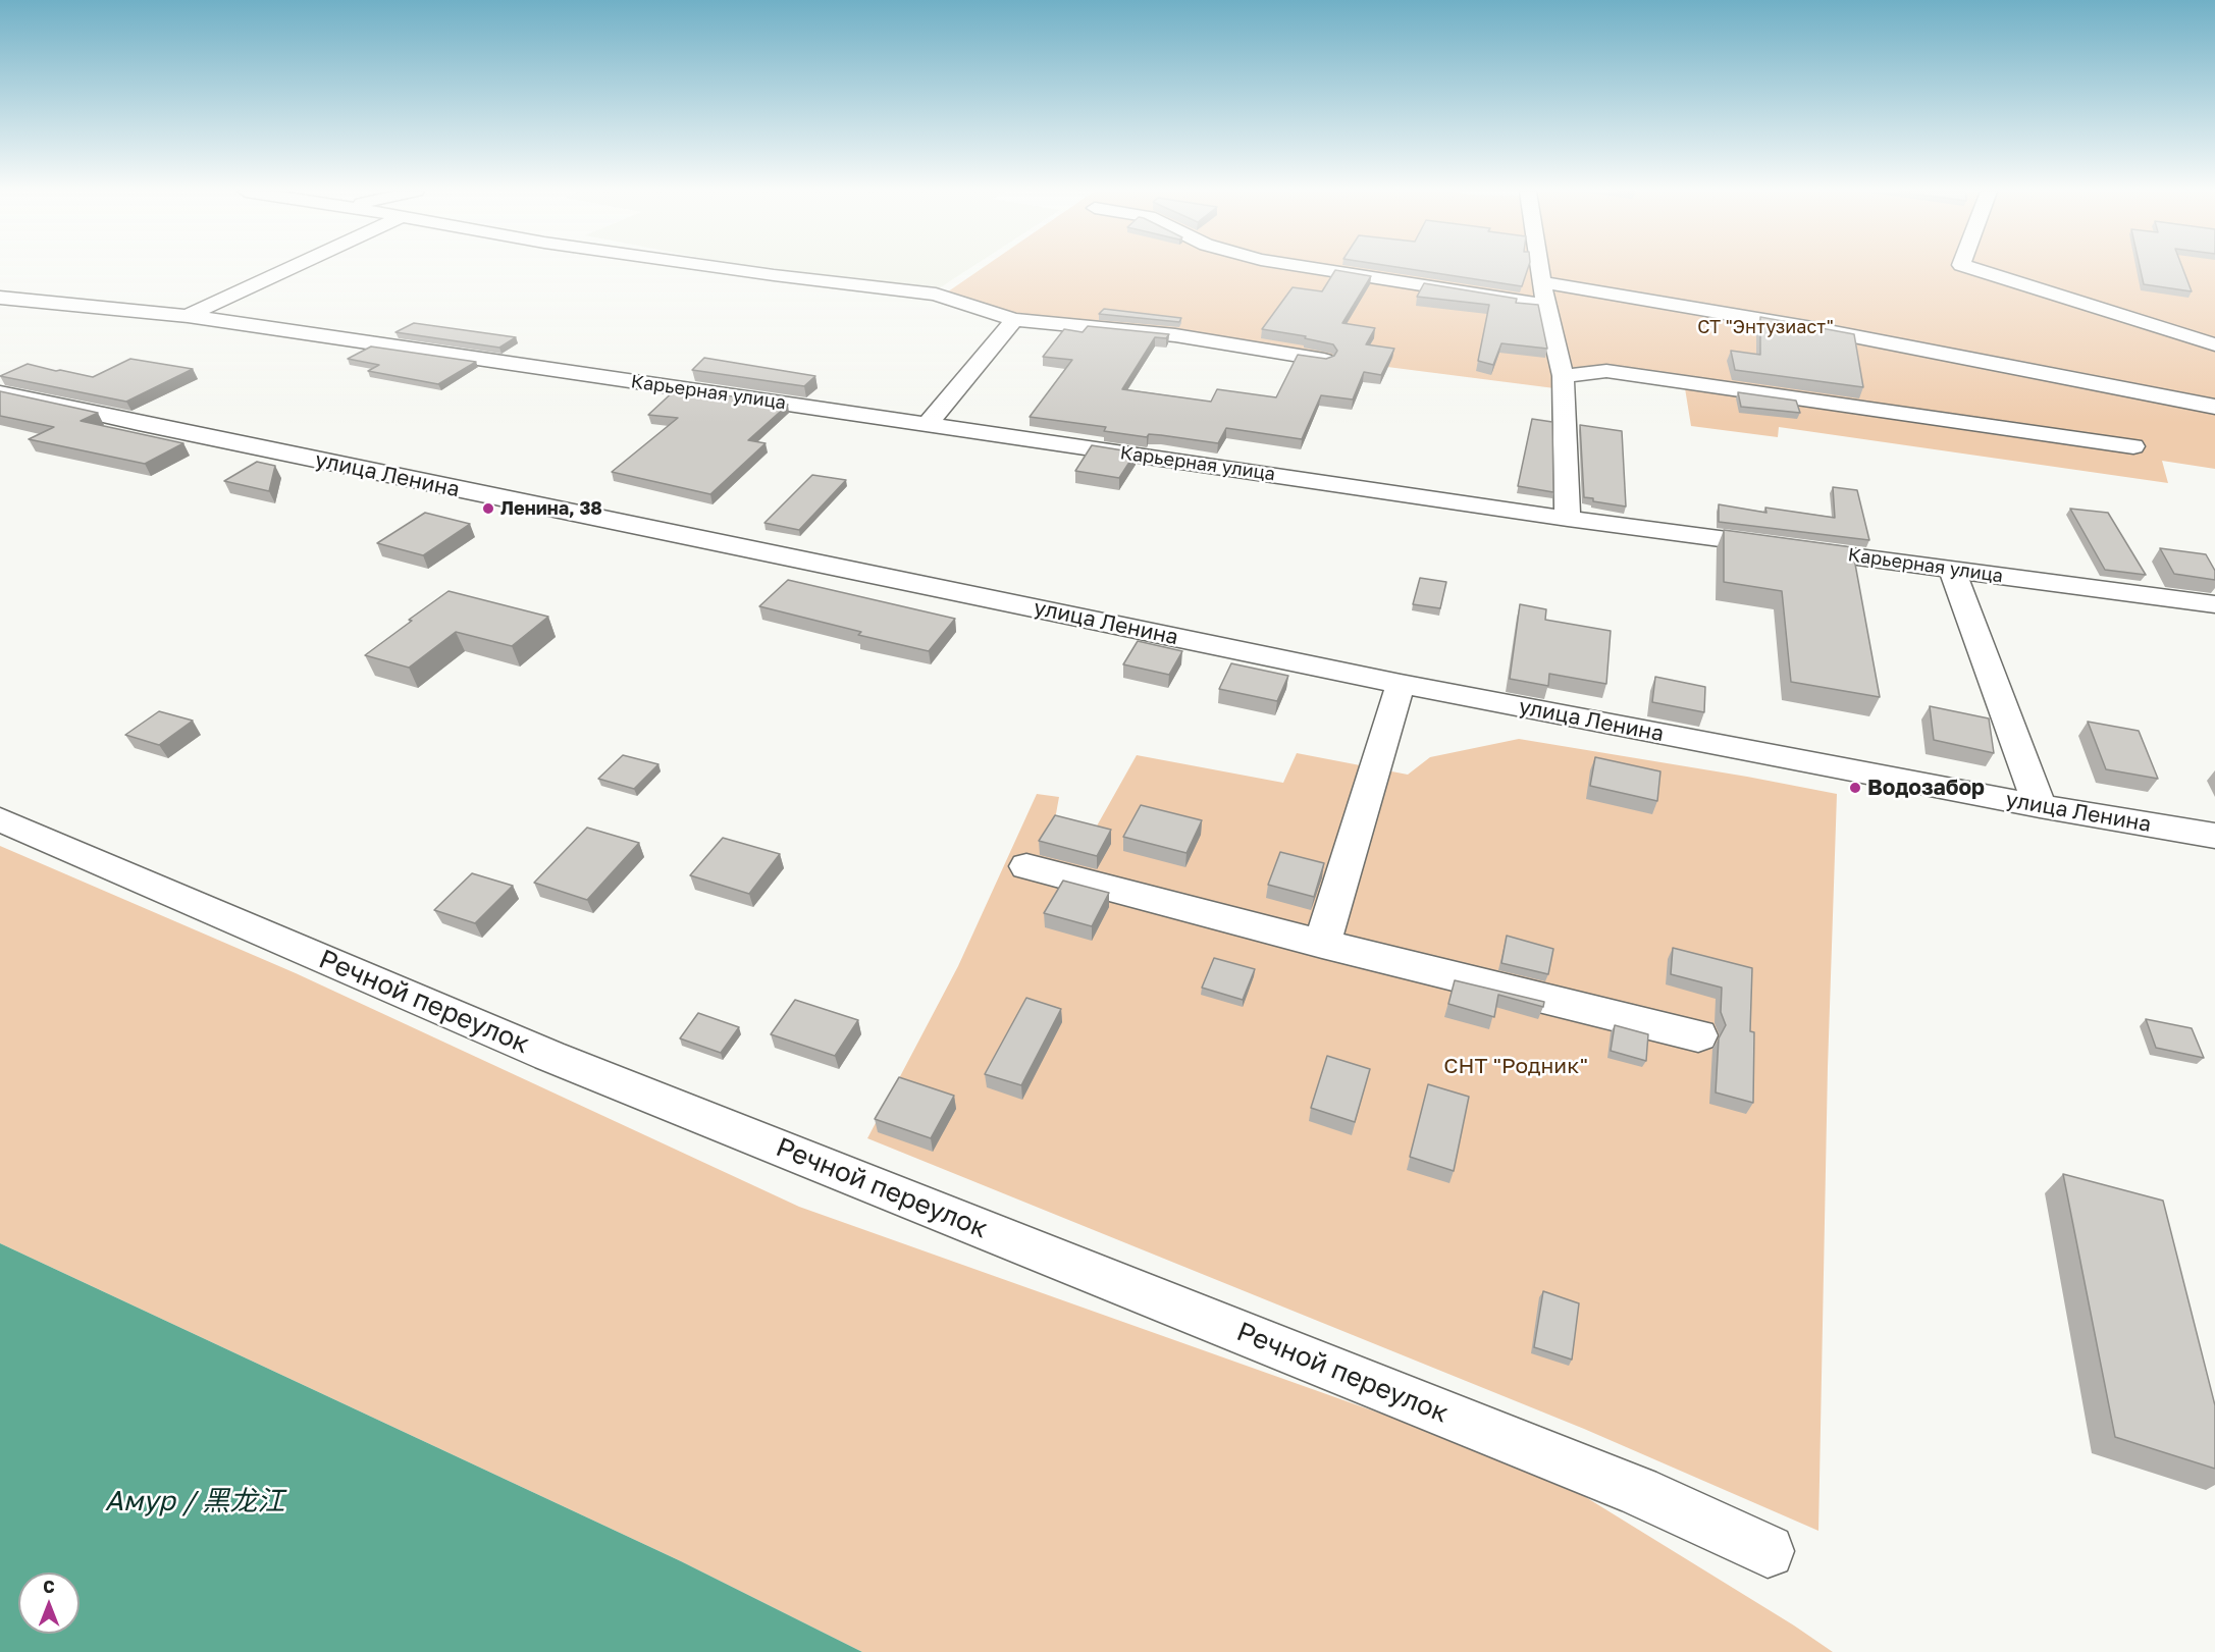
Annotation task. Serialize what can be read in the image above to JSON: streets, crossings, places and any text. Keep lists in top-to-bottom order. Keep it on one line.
{"streets":{"street":["Карьерная улица","улица Ленина","Речной переулок"]},"water":["Амур / 黑龙江"],"parks":["СТ \"Энтузиаст\"","СНТ \"Родник\""],"places":["Ленина, 38","Водозабор"],"north":"top"}
